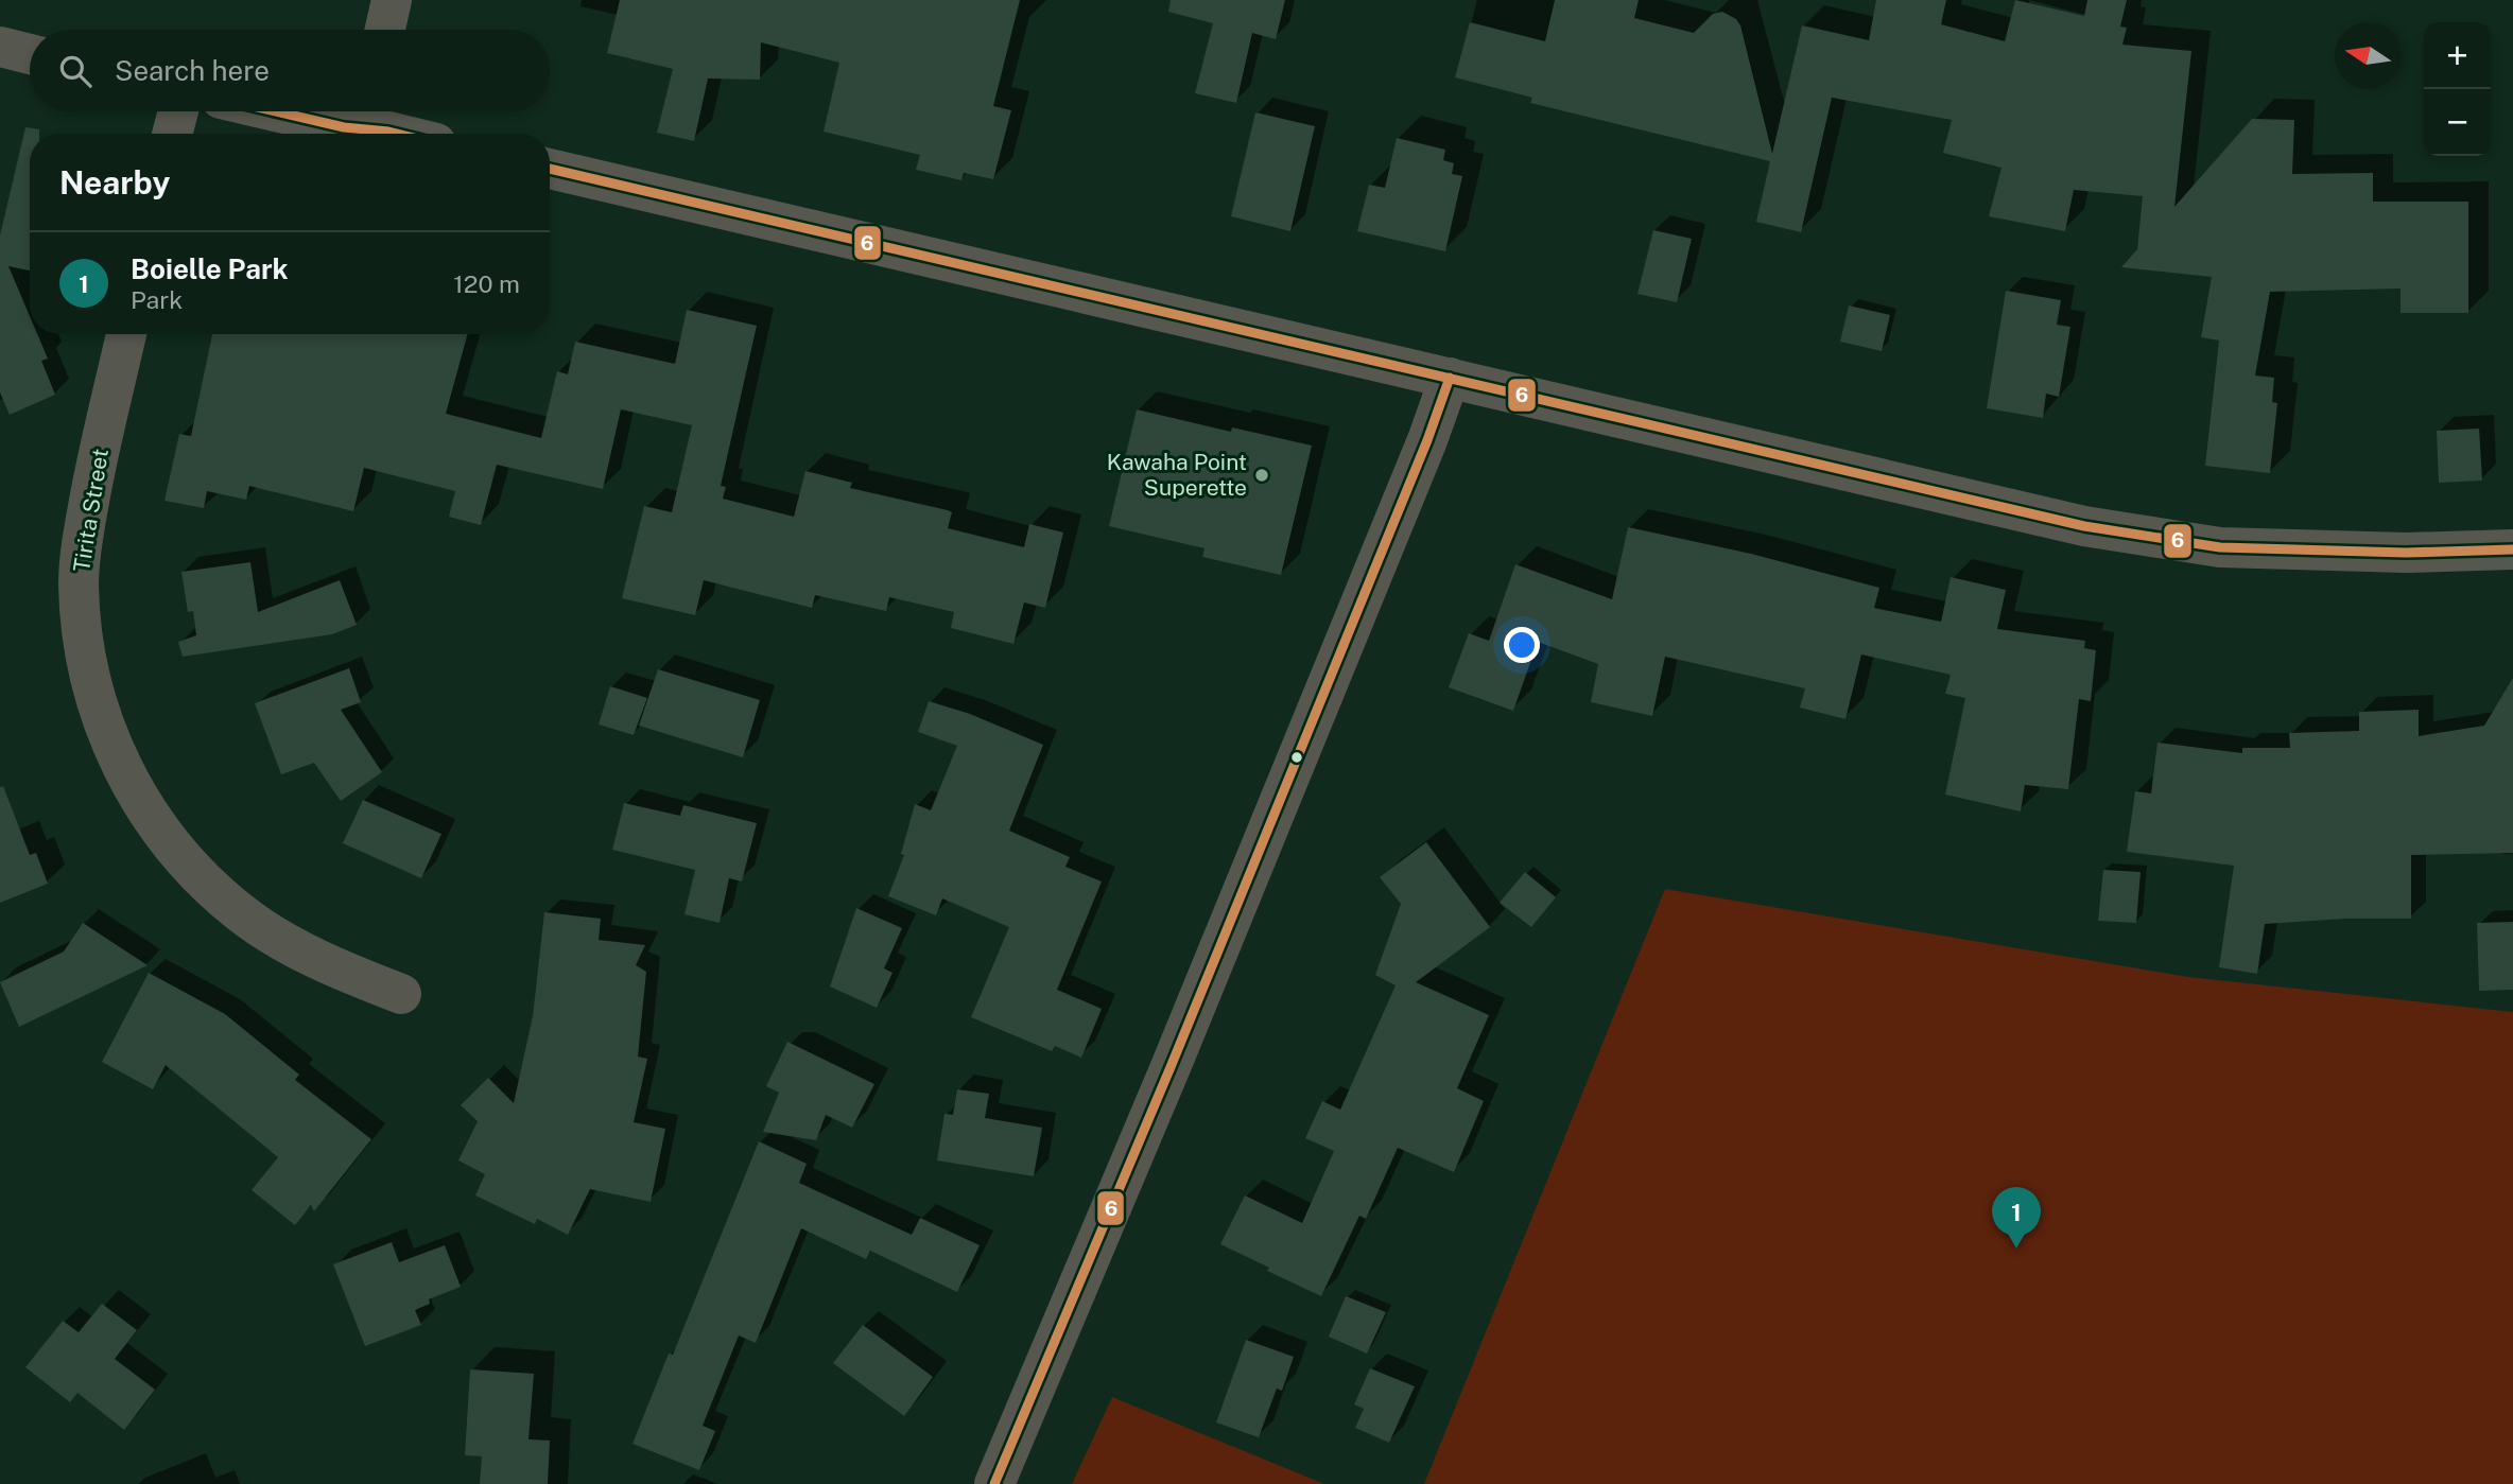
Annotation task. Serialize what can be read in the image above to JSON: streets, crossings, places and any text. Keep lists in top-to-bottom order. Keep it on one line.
{"streets":{"street":["Tirita Street"]},"places":["Kawaha Point Superette"],"lines":["transit line 6"],"north":"left","page":{"map_buttons":["+","−"],"search":"Search here","heading":"Nearby","list":[{"mark":"1","name":"Boielle Park","note":"Park","value":"120 m"}],"pins":"1"}}
